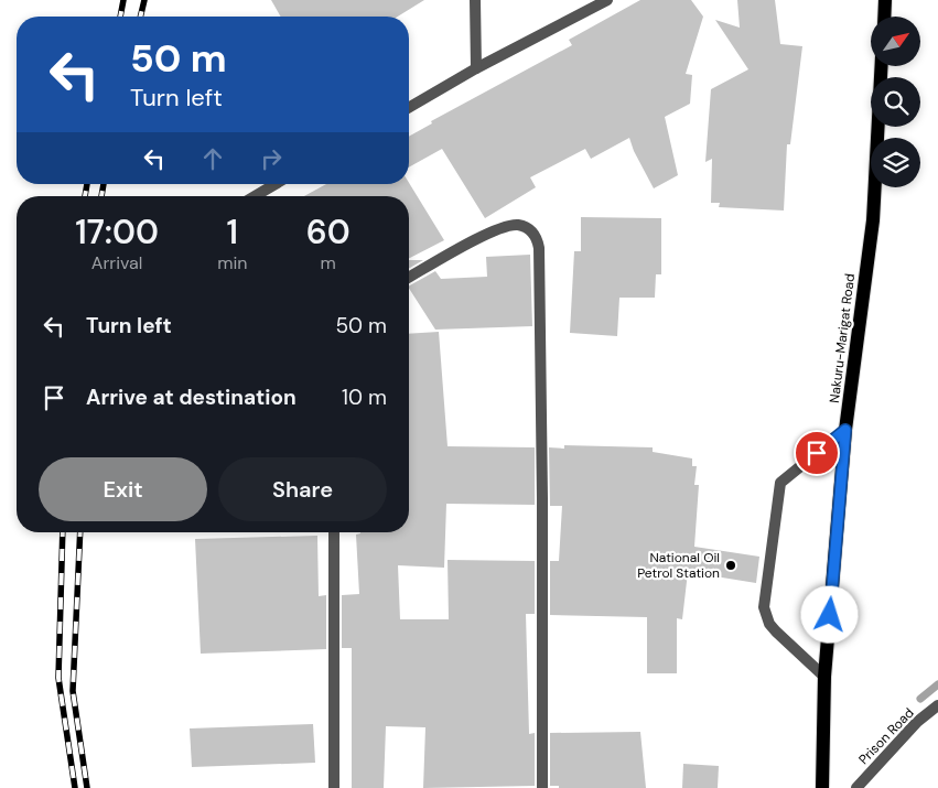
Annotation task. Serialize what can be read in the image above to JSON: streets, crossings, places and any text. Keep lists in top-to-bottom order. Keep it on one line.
{"streets":{"main road":["Nakuru-Marigat Road"],"street":["Prison Road"]},"places":["National Oil Petrol Station"],"north":"top right","page":{"turn":["50 m","Turn left"],"eta":["17:00","Arrival","1","min","60","m"],"list":[{"name":"Turn left","value":"50 m"},{"name":"Arrive at destination","value":"10 m"}],"buttons":["Exit","Share"]}}
